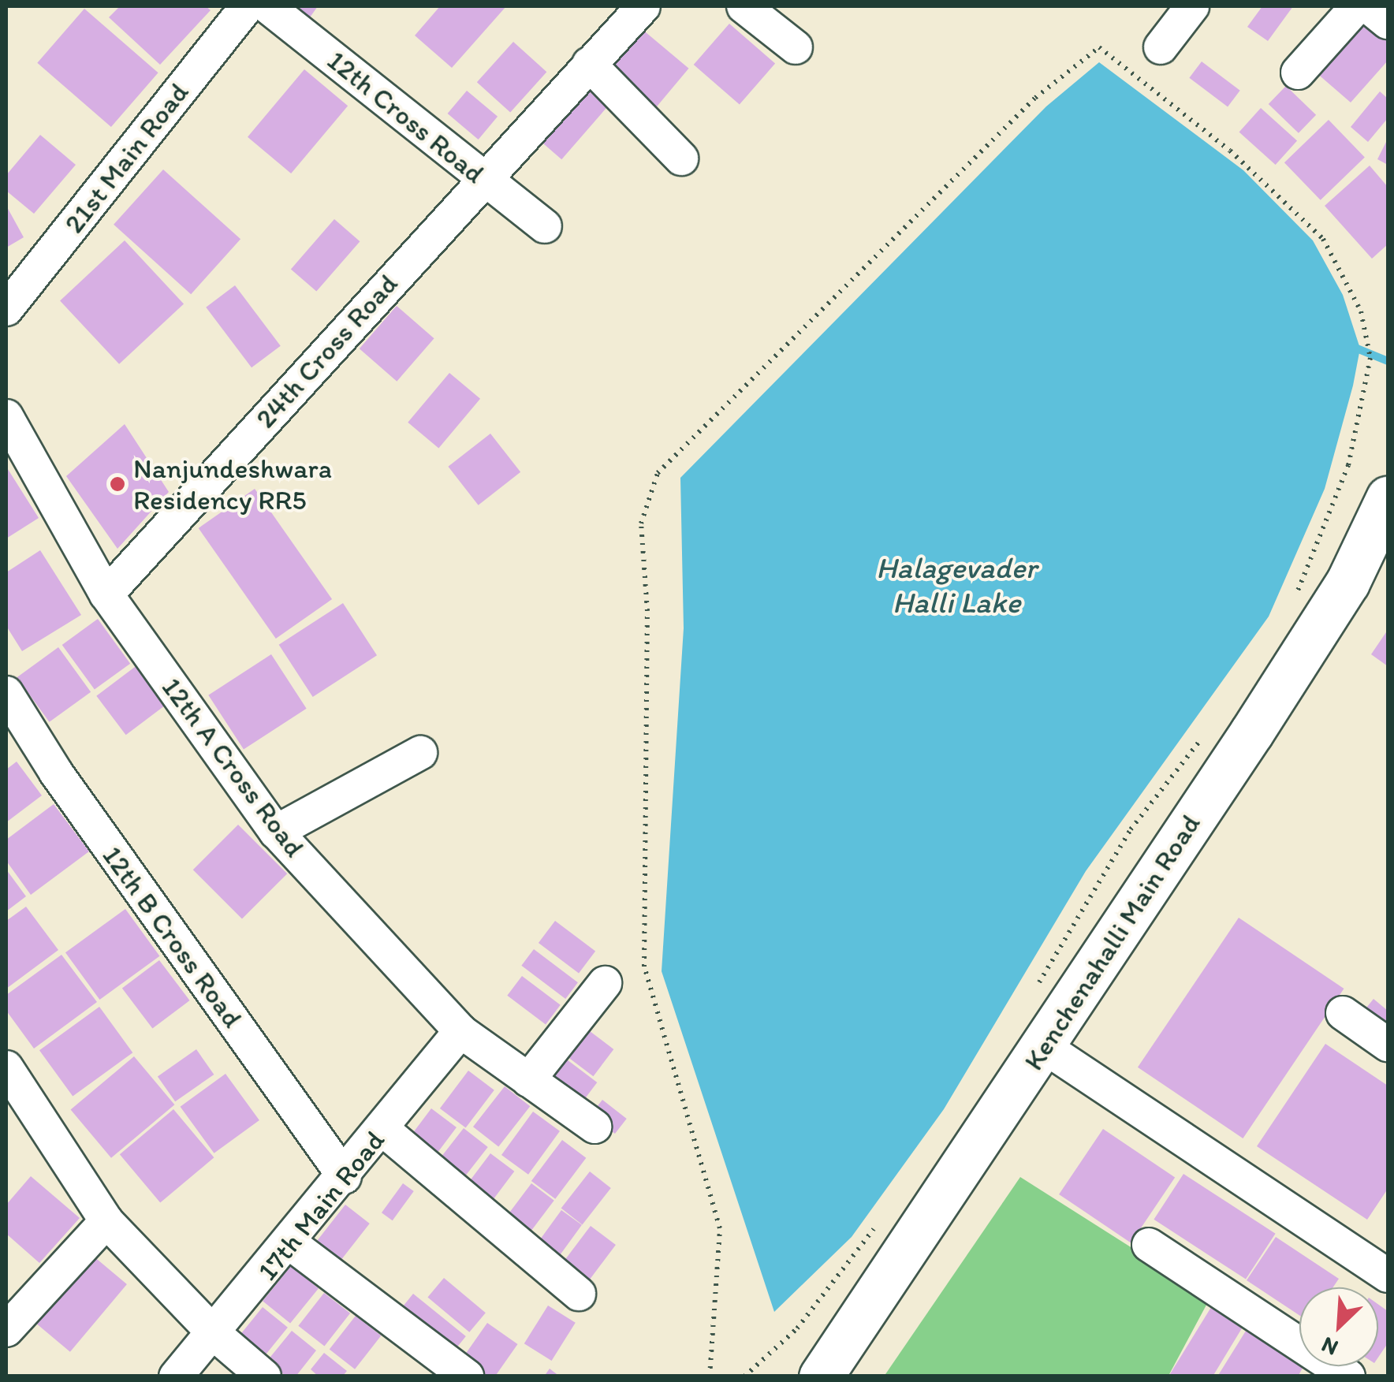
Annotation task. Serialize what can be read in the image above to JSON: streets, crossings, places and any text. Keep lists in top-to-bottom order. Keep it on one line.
{"streets":{"main road":["Kenchenahalli Main Road"],"street":["12th Cross Road","21st Main Road","24th Cross Road","12th A Cross Road","12th B Cross Road","17th Main Road"]},"crossings":[["12th Cross Road","24th Cross Road"],["24th Cross Road","12th A Cross Road"],["12th A Cross Road","17th Main Road"],["12th B Cross Road","17th Main Road"]],"water":["Halagevader Halli Lake"],"places":["Nanjundeshwara Residency RR5"],"north":"bottom left"}
